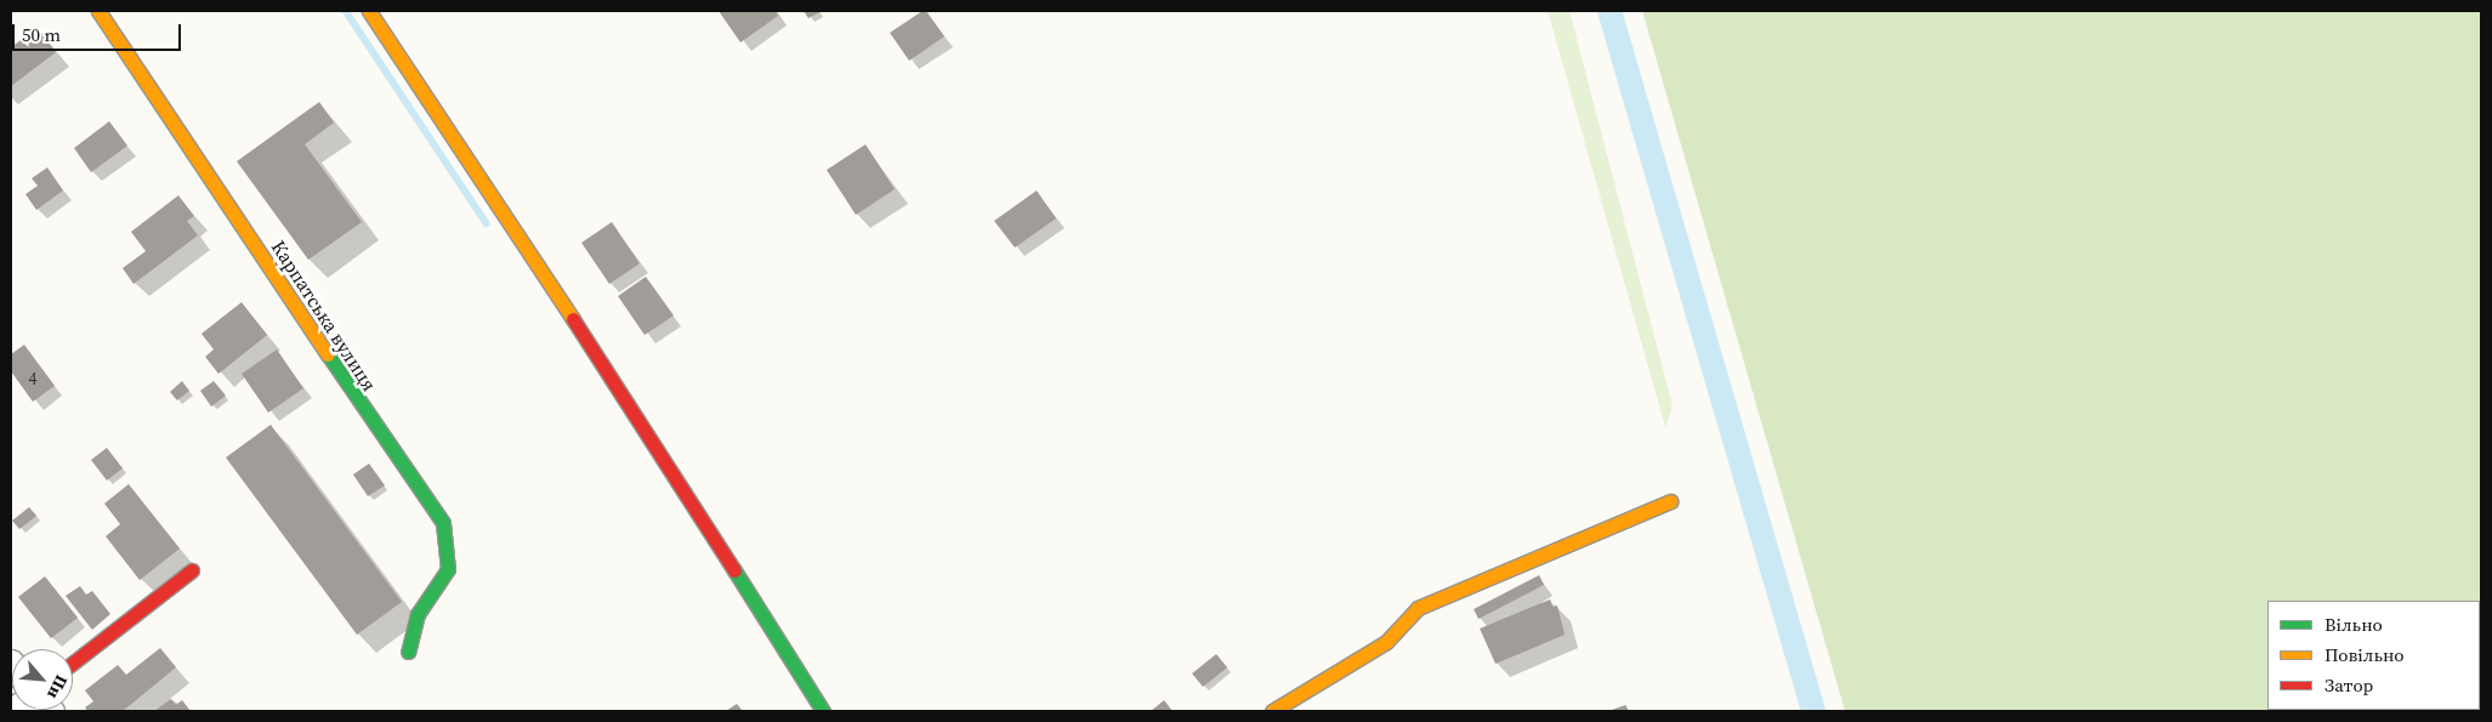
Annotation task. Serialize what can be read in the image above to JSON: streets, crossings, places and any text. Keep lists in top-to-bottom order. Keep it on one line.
{"streets":{"street":["Карпатська вулиця"]},"house_numbers":["4"],"legend":["Вільно","Повільно","Затор"],"scale_bar":"50 m","north":"bottom right"}
